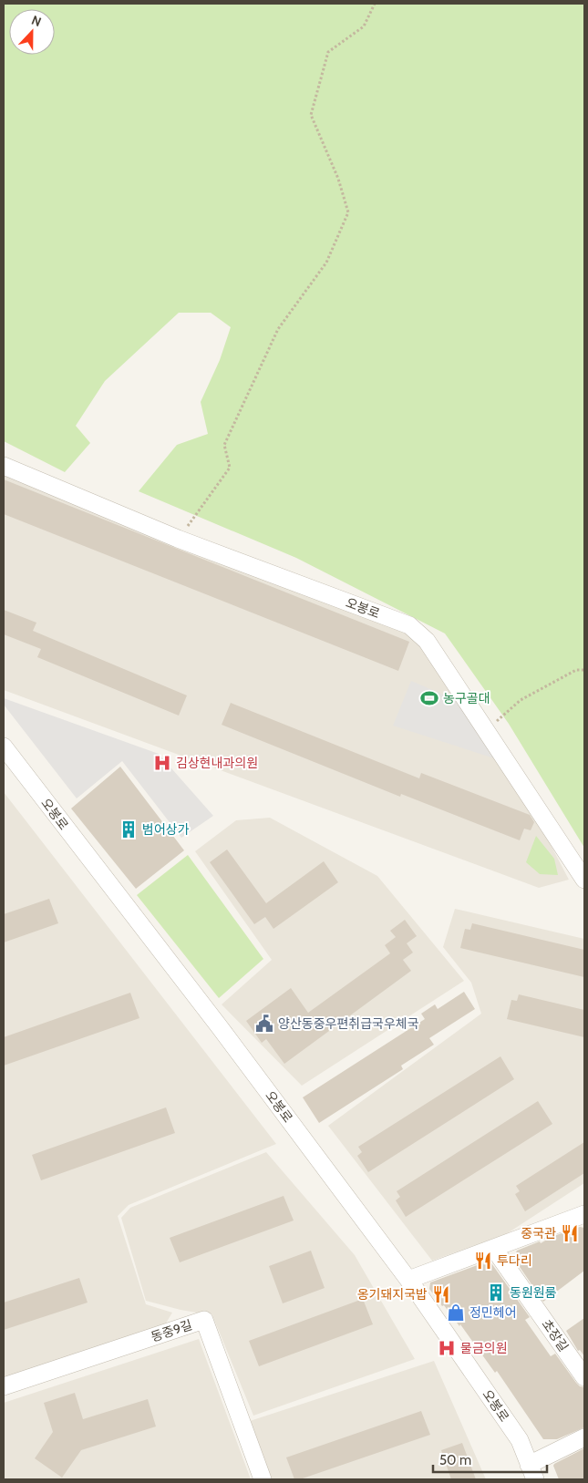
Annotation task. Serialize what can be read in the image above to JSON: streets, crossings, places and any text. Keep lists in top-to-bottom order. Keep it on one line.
{"streets":{"street":["오봉로","동중9길","초장길"]},"places":{"sports":["농구골대"],"hospital":["김상현내과의원","물금의원"],"building":["범어상가","동원원룸"],"public building":["양산동중우편취급국우체국"],"restaurant":["중국관","투다리","옹기돼지국밥"],"shop":["정민헤어"]},"scale_bar":"50 m","north":"top"}
